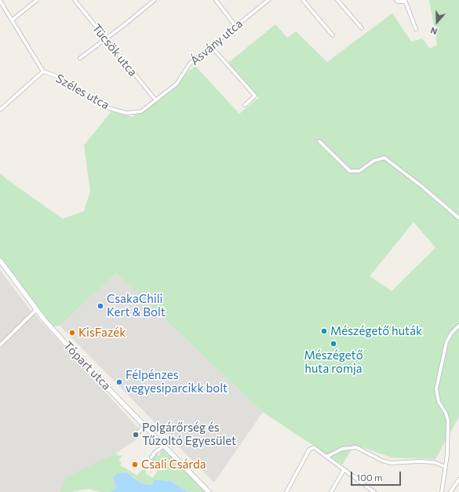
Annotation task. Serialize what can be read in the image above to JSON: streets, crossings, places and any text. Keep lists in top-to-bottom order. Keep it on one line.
{"streets":{"main road":["Tópart utca"],"street":["Ásvány utca","Tücsök utca","Széles utca"]},"crossings":[["Ásvány utca","Tücsök utca"],["Ásvány utca","Széles utca"],["Tücsök utca","Széles utca"]],"places":["CsakaChili Kert & Bolt","Mészégető huták","KisFazék","Mészégető huta romja","Félpénzes vegyesiparcikk bolt","Polgárőrség és Tűzoltó Egyesület","Csali Csárda"],"scale_bar":"100 m","north":"bottom"}
